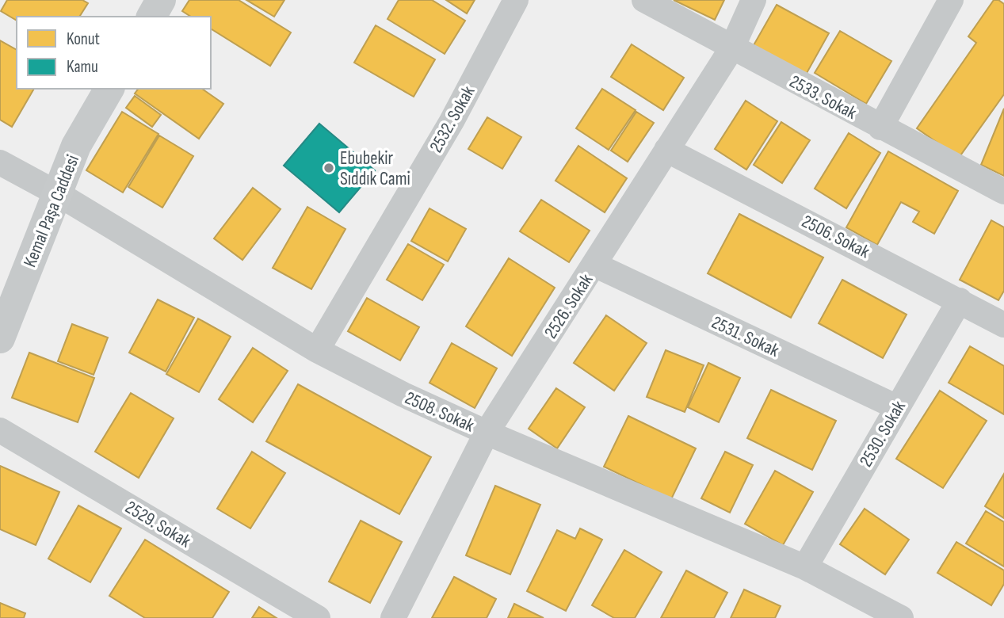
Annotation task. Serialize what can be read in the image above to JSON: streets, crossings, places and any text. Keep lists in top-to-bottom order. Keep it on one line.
{"streets":{"street":["2533. Sokak","2532. Sokak","Kemal Paşa Caddesi","2506. Sokak","2526. Sokak","2531. Sokak","2508. Sokak","2530. Sokak","2529. Sokak"]},"crossings":[["2533. Sokak","2526. Sokak"],["2532. Sokak","2508. Sokak"],["Kemal Paşa Caddesi","2508. Sokak"],["2506. Sokak","2526. Sokak"],["2506. Sokak","2530. Sokak"],["2526. Sokak","2531. Sokak"],["2526. Sokak","2508. Sokak"],["2531. Sokak","2530. Sokak"],["2508. Sokak","2530. Sokak"]],"places":["Ebubekir Sıddık Cami"],"legend":["Konut","Kamu"]}
